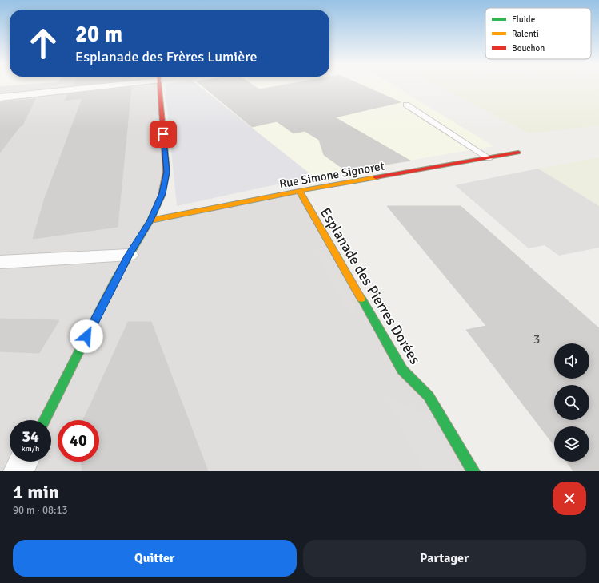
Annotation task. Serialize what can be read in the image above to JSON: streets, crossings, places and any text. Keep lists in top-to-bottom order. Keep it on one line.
{"streets":{"street":["Rue Simone Signoret","Esplanade des Pierres Dorées"]},"crossings":[["Rue Simone Signoret","Esplanade des Pierres Dorées"]],"house_numbers":["3"],"legend":["Fluide","Ralenti","Bouchon"],"page":{"turn":["20 m","Esplanade des Frères Lumière"],"speed":"34 km/h","limit":"40","heading":["1 min","90 m · 08:13"],"buttons":["Quitter","Partager"]}}
